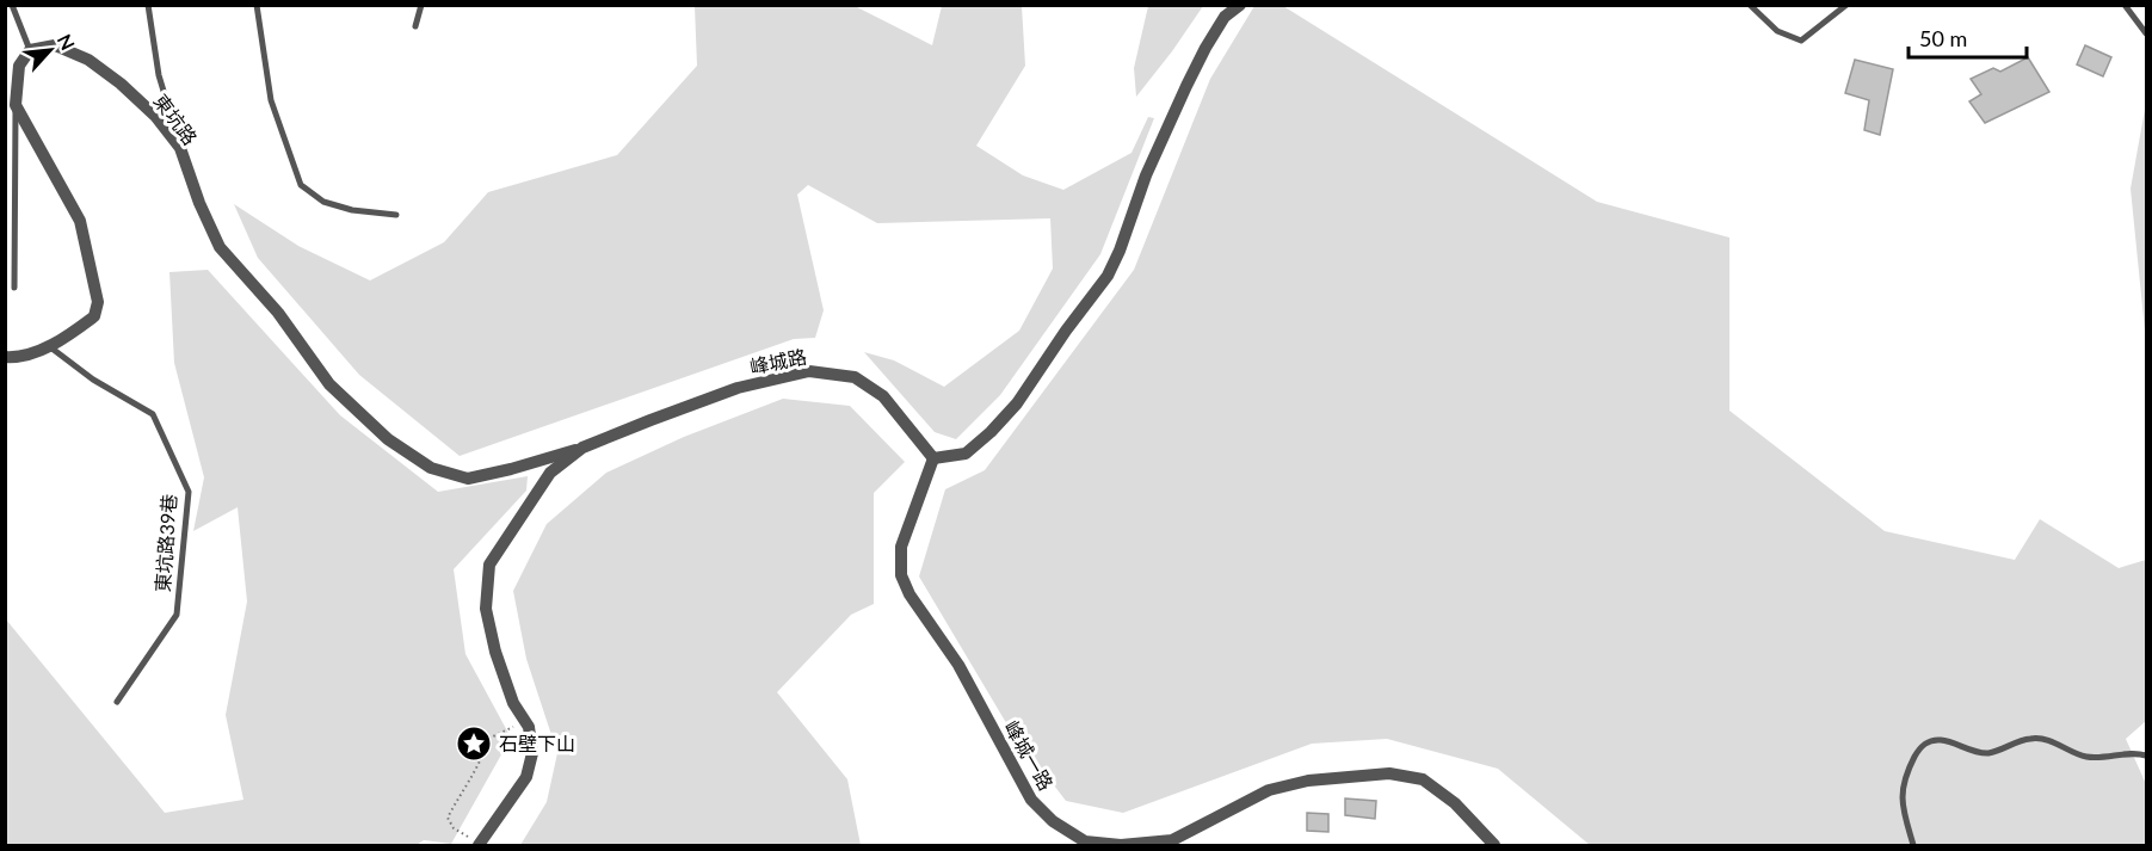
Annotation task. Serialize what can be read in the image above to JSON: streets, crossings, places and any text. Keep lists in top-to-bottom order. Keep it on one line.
{"streets":{"street":["東坑路","峰城路","峰城一路"],"lane":["東坑路39巷"]},"crossings":[["東坑路","峰城路"],["峰城路","峰城一路"]],"places":{"place":["石壁下山"]},"scale_bar":"50 m","north":"top right"}
